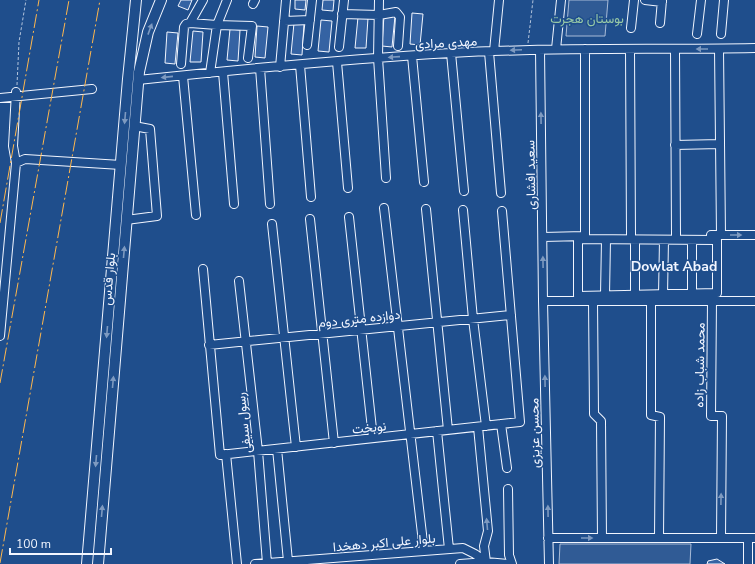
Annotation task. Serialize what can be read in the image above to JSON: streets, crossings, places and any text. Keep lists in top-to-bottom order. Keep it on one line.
{"streets":{"main road":["بلوار قدس"],"street":["مهدی مرادی","سعید افشاری","دوازده متری دوم","محمد شباب زاده","رسول سیفی","نوبخت","محسن عزیزی","بلوار علی اکبر دهخدا"]},"crossings":[["مهدی مرادی","سعید افشاری"],["مهدی مرادی","بلوار قدس"],["سعید افشاری","محسن عزیزی"],["دوازده متری دوم","رسول سیفی"],["دوازده متری دوم","نوبخت"],["رسول سیفی","نوبخت"],["رسول سیفی","بلوار علی اکبر دهخدا"]],"districts":["Dowlat Abad"],"parks":["بوستان هجرت"],"scale_bar":"100 m"}
